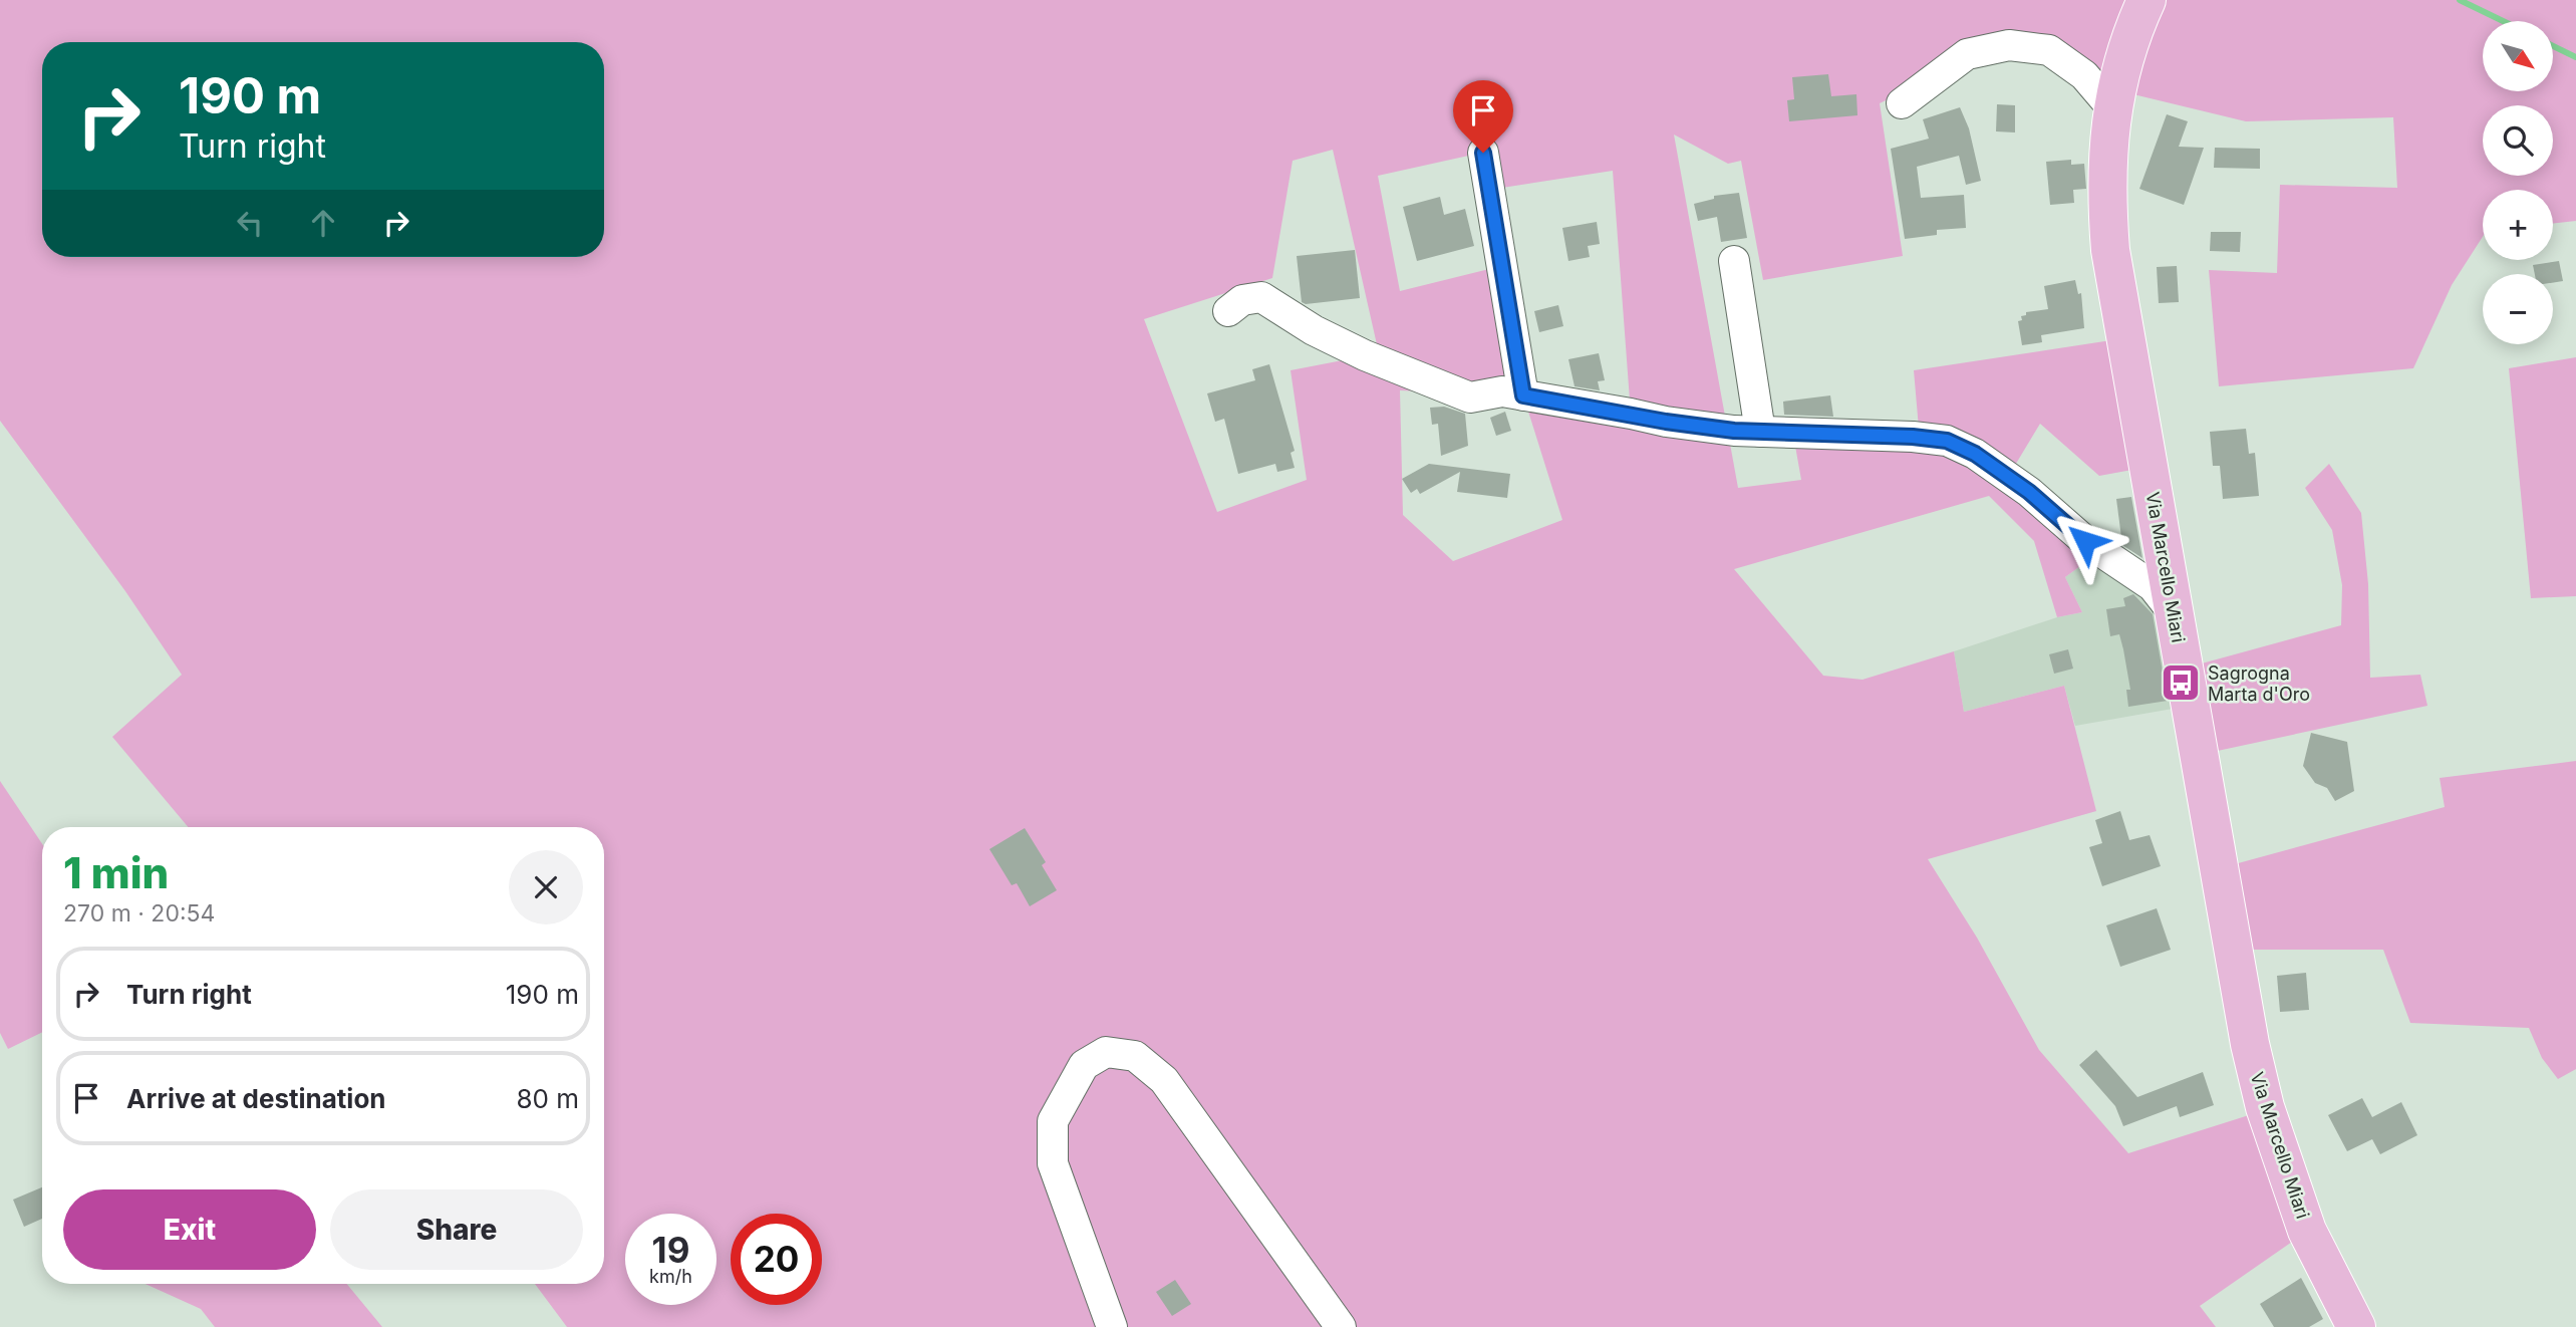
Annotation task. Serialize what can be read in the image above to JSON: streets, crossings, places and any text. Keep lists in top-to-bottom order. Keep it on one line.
{"streets":{"main road":["Via Marcello Miari"]},"places":{"bus stop":["Sagrogna Marta d'Oro"]},"north":"bottom right","page":{"map_buttons":["+","−"],"turn":["190 m","Turn right"],"heading":["1 min","270 m · 20:54"],"list":[{"name":"Turn right","value":"190 m"},{"name":"Arrive at destination","value":"80 m"}],"buttons":["Exit","Share"],"speed":"19 km/h","limit":"20"}}
